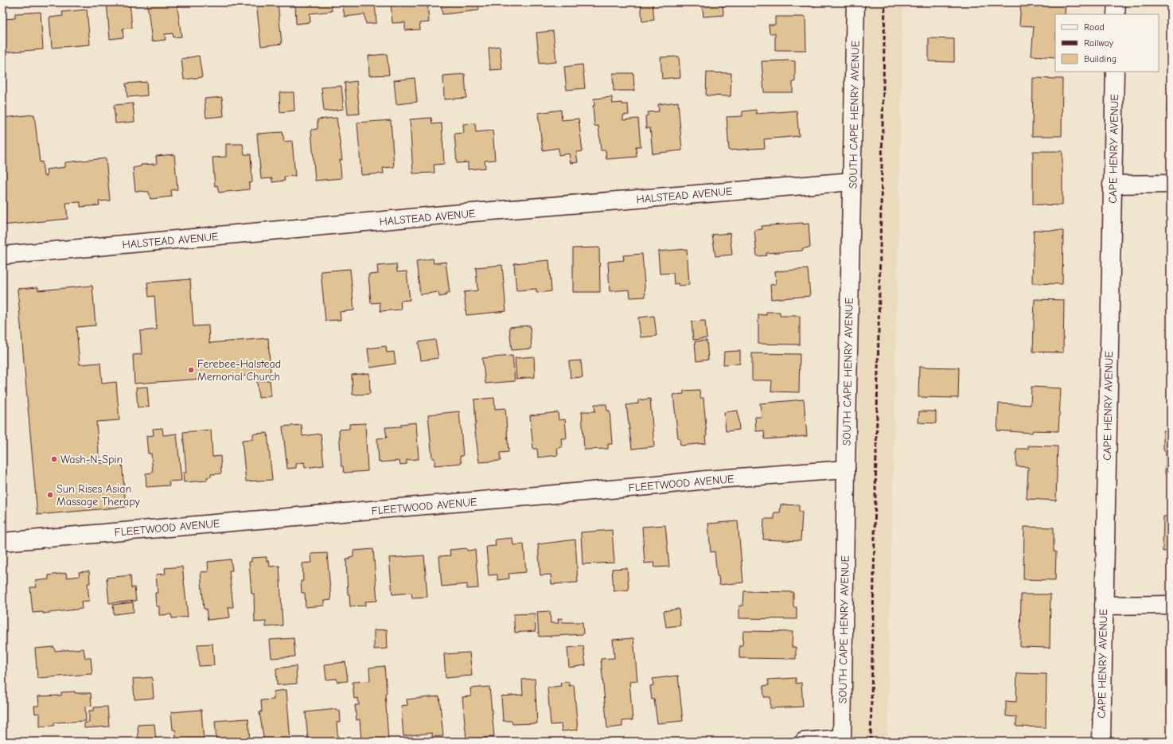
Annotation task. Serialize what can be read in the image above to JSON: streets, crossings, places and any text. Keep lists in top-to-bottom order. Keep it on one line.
{"streets":{"street":["SOUTH CAPE HENRY AVENUE","CAPE HENRY AVENUE","HALSTEAD AVENUE","FLEETWOOD AVENUE"]},"crossings":[["SOUTH CAPE HENRY AVENUE","HALSTEAD AVENUE"],["SOUTH CAPE HENRY AVENUE","FLEETWOOD AVENUE"]],"places":["Ferebee-Halstead Memorial Church","Wash-N-Spin","Sun Rises Asian Massage Therapy"],"legend":["Road","Railway","Building"]}
